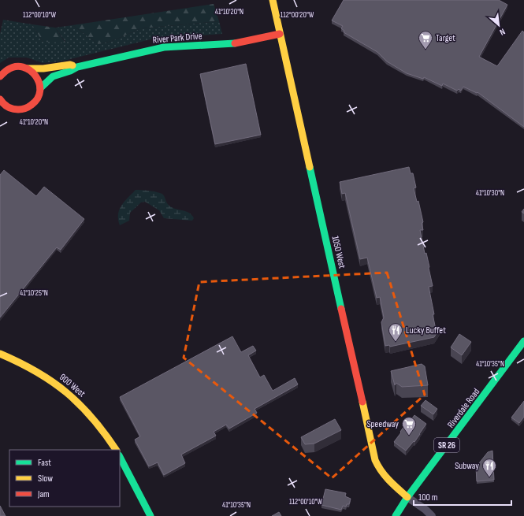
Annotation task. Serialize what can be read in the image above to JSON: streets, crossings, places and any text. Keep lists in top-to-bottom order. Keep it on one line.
{"streets":{"main road":["River Park Drive","1050 West","900 West","Riverdale Road","SR 26"]},"crossings":[["River Park Drive","1050 West"],["1050 West","Riverdale Road"]],"places":{"supermarket":["Target","Speedway"],"restaurant":["Lucky Buffet","Subway"]},"legend":["Fast","Slow","Jam"],"scale_bar":"100 m","north":"bottom right","coordinates":["41°10'20\"N","112°00'10\"W","112°00'20\"W","41°10'30\"N","41°10'25\"N","41°10'35\"N"]}
